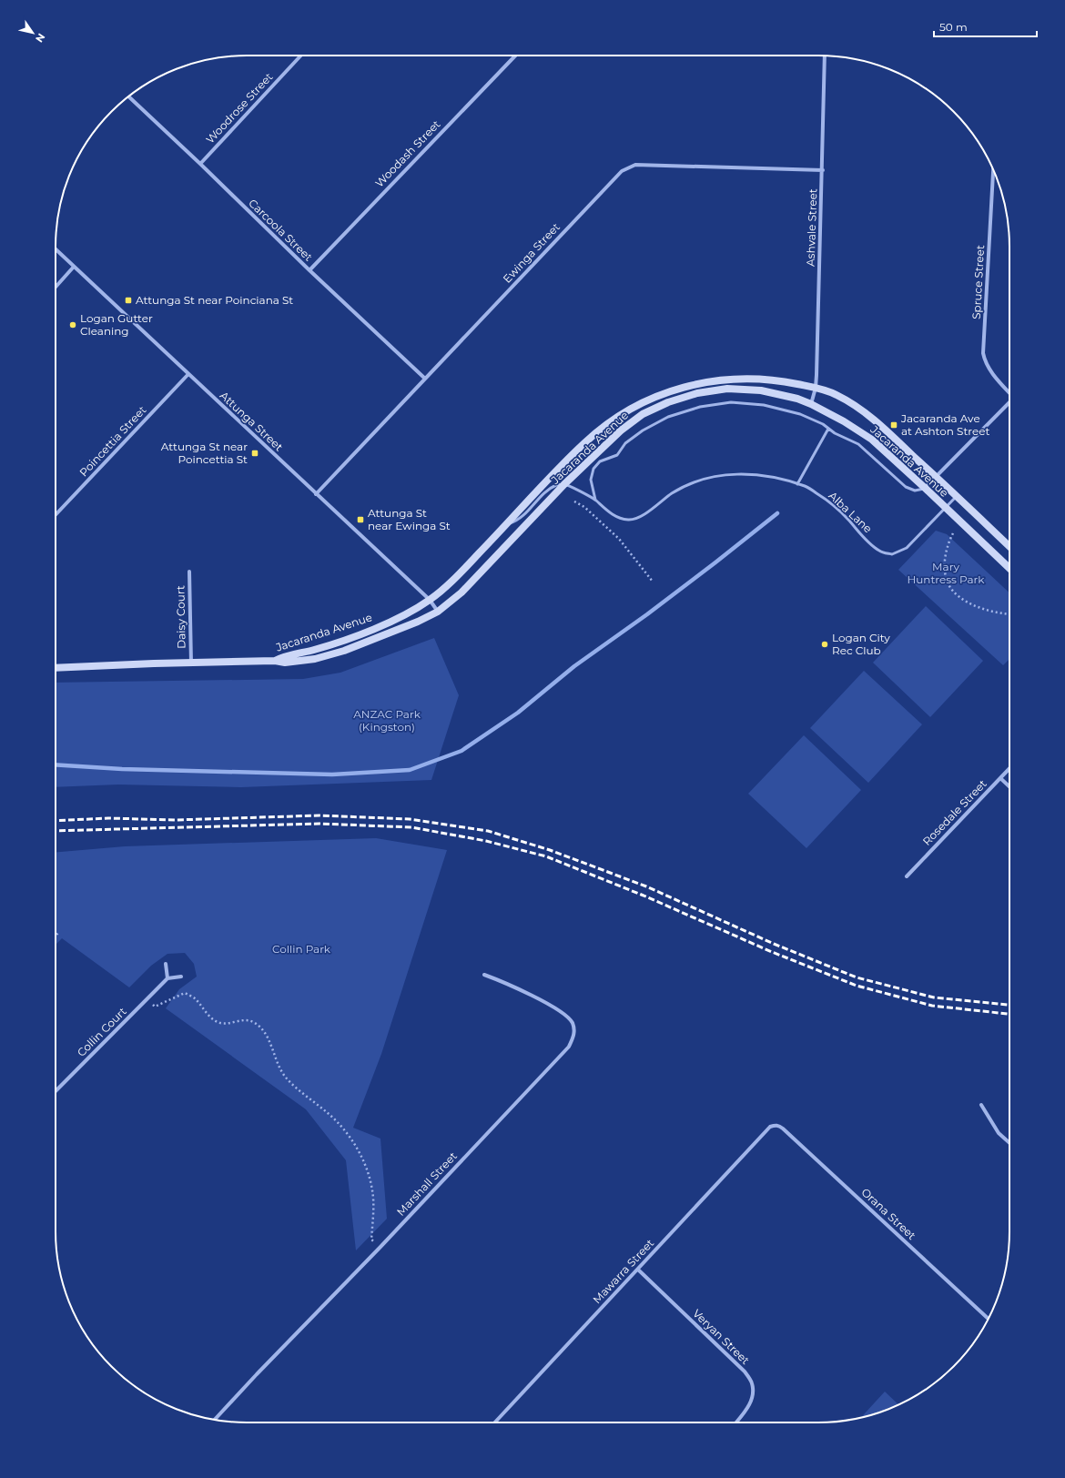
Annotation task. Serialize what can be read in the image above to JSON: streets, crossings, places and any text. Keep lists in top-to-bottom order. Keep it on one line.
{"streets":{"street":["Woodrose Street","Woodash Street","Ashvale Street","Carcoola Street","Ewinga Street","Spruce Street","Attunga Street","Poincettia Street","Jacaranda Avenue","Daisy Court","Rosedale Street","Collin Court","Marshall Street","Orana Street","Mawarra Street","Veryan Street"],"lane":["Alba Lane"]},"crossings":[["Woodrose Street","Carcoola Street"],["Woodash Street","Carcoola Street"],["Ashvale Street","Ewinga Street"],["Ashvale Street","Jacaranda Avenue"],["Carcoola Street","Ewinga Street"],["Ewinga Street","Attunga Street"],["Attunga Street","Poincettia Street"],["Attunga Street","Jacaranda Avenue"],["Jacaranda Avenue","Alba Lane"],["Jacaranda Avenue","Daisy Court"],["Orana Street","Mawarra Street"],["Mawarra Street","Veryan Street"]],"parks":["Mary Huntress Park","ANZAC Park (Kingston)","Collin Park"],"places":{"transit":["Attunga St near Poinciana St","Jacaranda Ave at Ashton Street","Attunga St near Poincettia St","Attunga St near Ewinga St"],"other":["Logan Gutter Cleaning","Logan City Rec Club"]},"scale_bar":"50 m","north":"bottom right"}
